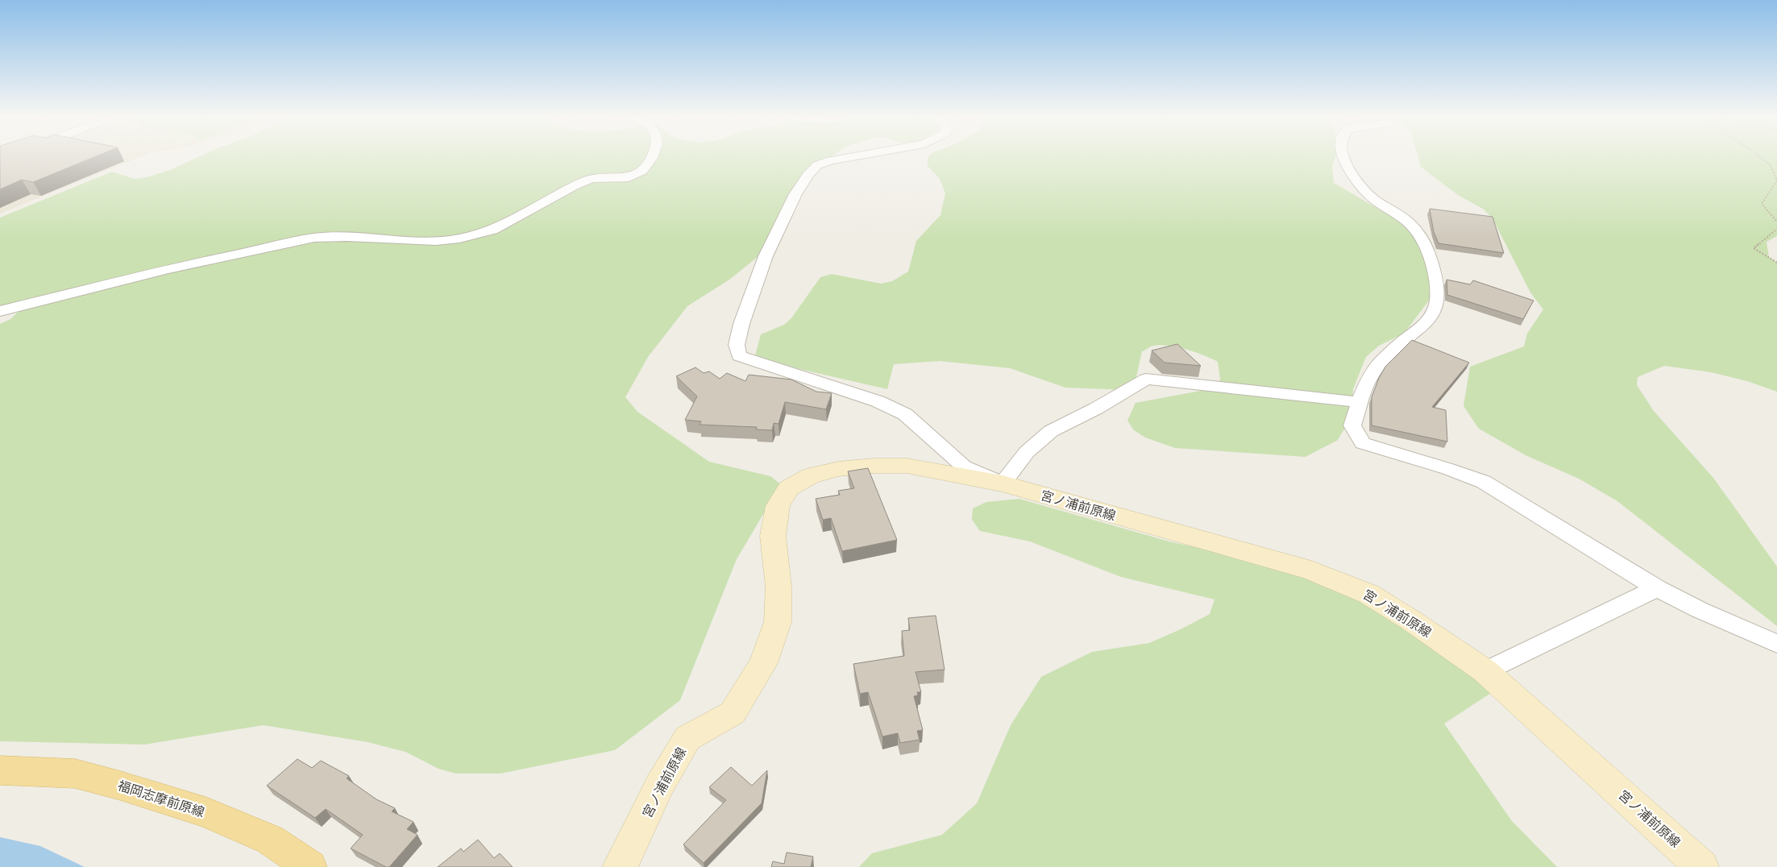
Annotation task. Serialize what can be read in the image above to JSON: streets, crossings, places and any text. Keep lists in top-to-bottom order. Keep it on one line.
{"streets":{"main road":["宮ノ浦前原線","福岡志摩前原線"]}}
